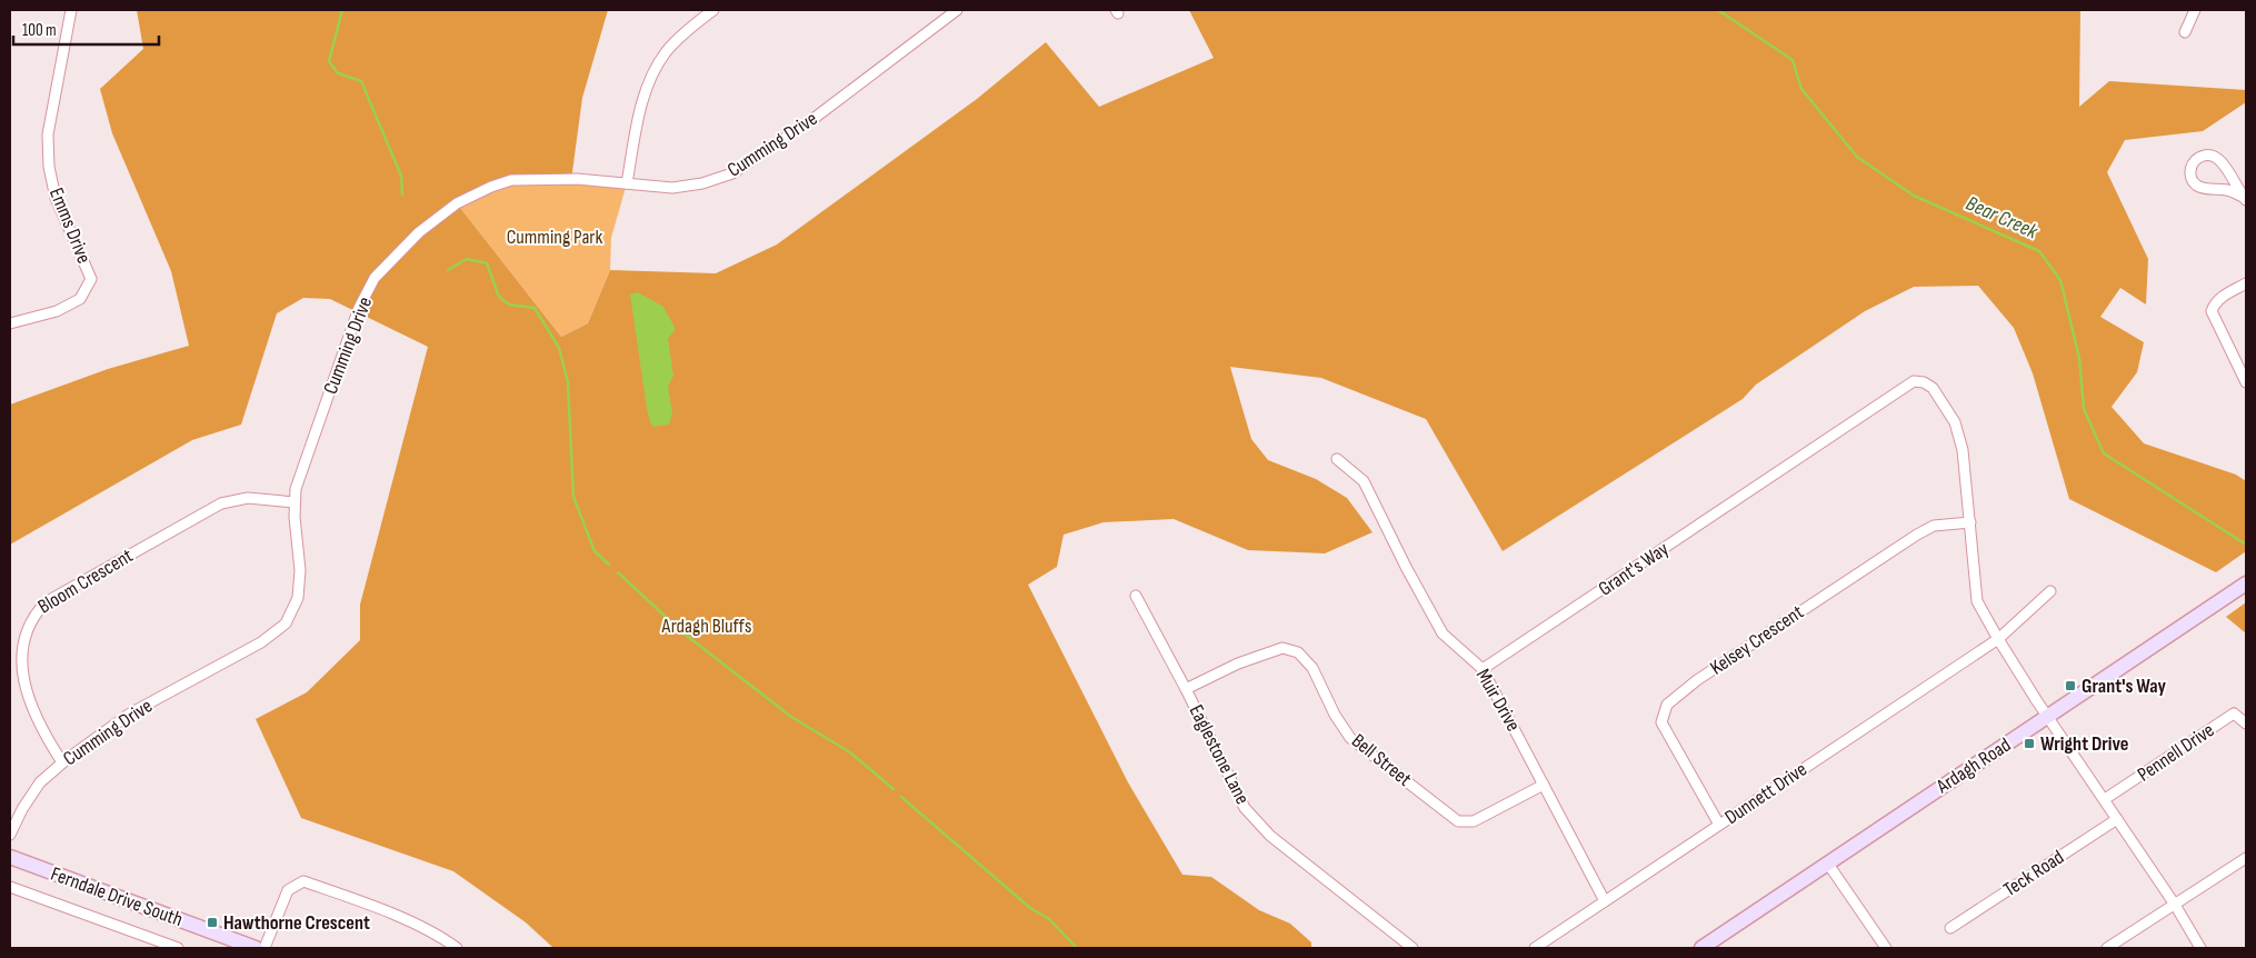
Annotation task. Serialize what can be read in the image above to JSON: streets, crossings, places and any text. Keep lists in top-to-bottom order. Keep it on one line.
{"streets":{"street":["Cumming Drive","Emms Drive","Grant's Way","Bloom Crescent","Kelsey Crescent","Muir Drive","Pennell Drive","Eaglestone Lane","Bell Street","Ardagh Road","Dunnett Drive","Teck Road","Ferndale Drive South"]},"crossings":[["Cumming Drive","Bloom Crescent"],["Grant's Way","Kelsey Crescent"],["Grant's Way","Muir Drive"],["Grant's Way","Ardagh Road"],["Grant's Way","Dunnett Drive"],["Kelsey Crescent","Dunnett Drive"],["Muir Drive","Bell Street"],["Muir Drive","Dunnett Drive"],["Eaglestone Lane","Bell Street"]],"water":["Bear Creek"],"parks":["Cumming Park","Ardagh Bluffs"],"places":{"transit":["Grant's Way","Wright Drive","Hawthorne Crescent"]},"scale_bar":"100 m"}
